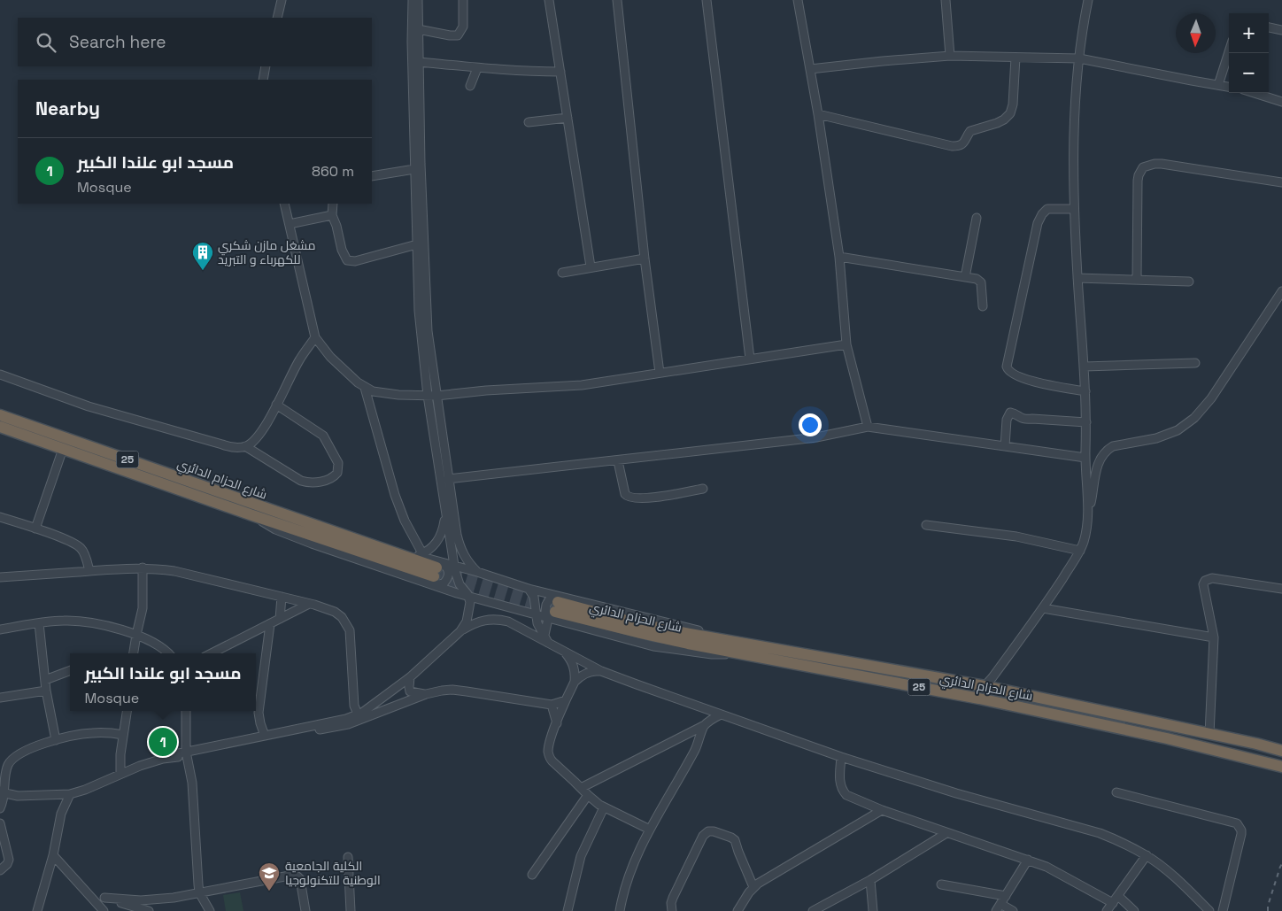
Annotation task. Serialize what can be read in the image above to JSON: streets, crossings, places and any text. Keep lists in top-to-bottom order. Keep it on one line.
{"streets":{"highway":["25","شارع الحزام الدائري"]},"places":{"building":["مشغل مازن شكري للكهرباء و التبريد"],"school or university":["الكلية الجامعية الوطنية للتكنولوجيا"]},"north":"bottom","page":{"map_buttons":["+","−"],"search":"Search here","heading":"Nearby","list":[{"mark":"1","name":"مسجد ابو علندا الكبير","note":"Mosque","value":"860 m"}],"popup":["مسجد ابو علندا الكبير","Mosque"],"pins":"1"}}
